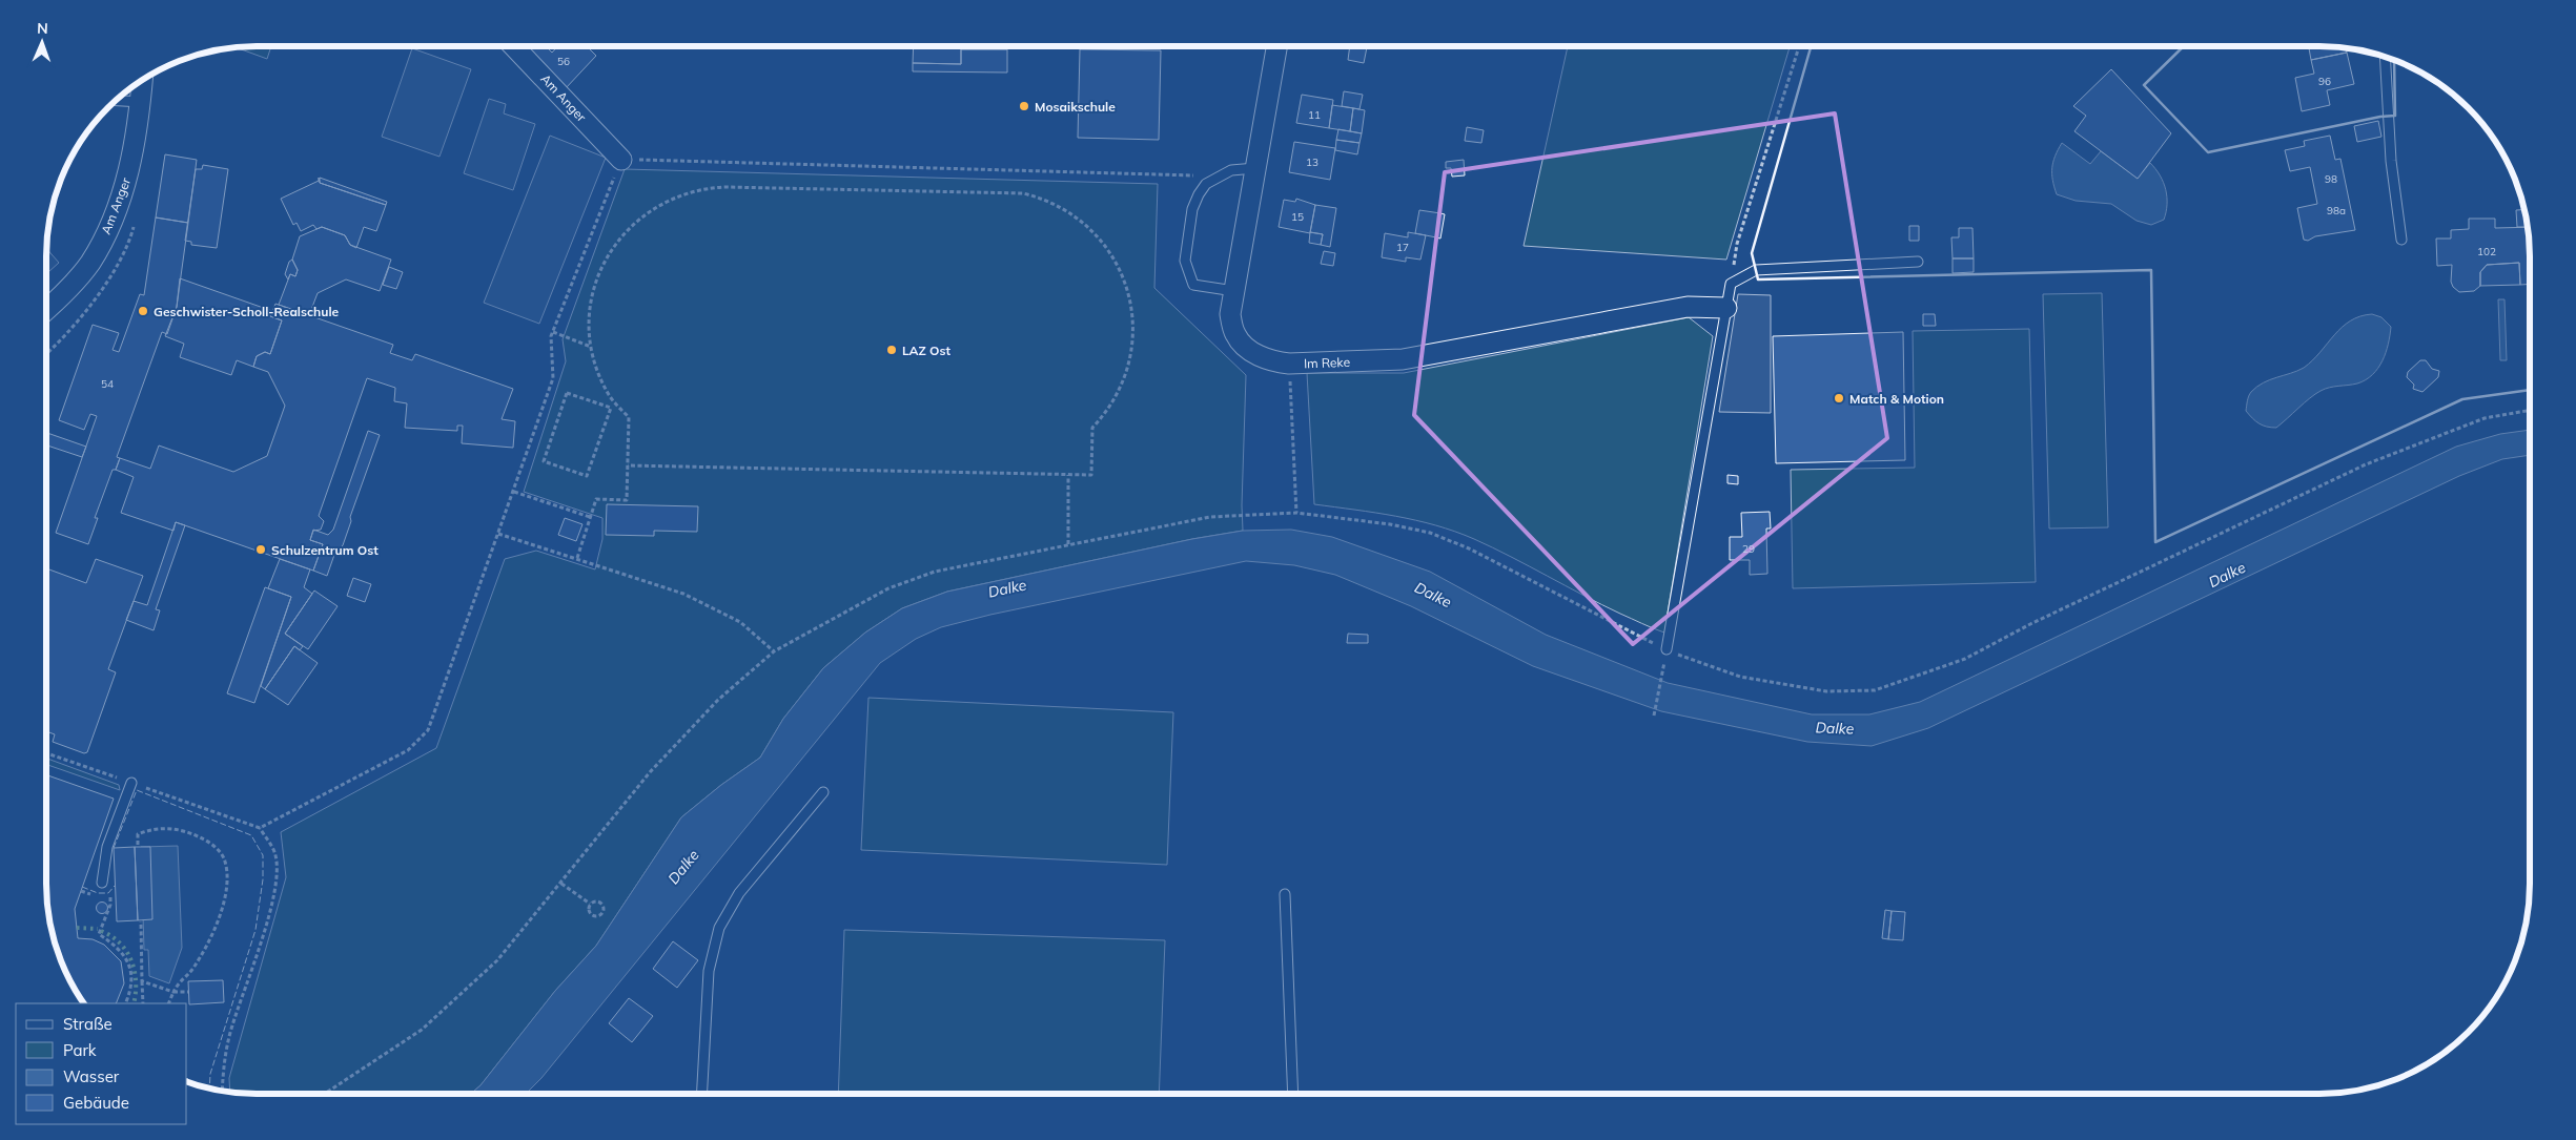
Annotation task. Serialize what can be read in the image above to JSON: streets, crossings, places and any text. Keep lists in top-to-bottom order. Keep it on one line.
{"streets":{"street":["Am Anger","Im Reke"]},"water":["Dalke"],"places":["Mosaikschule","Geschwister-Scholl-Realschule","LAZ Ost","Match & Motion","Schulzentrum Ost"],"house_numbers":["56","96","11","13","98","98a","15","17","102","54","29"],"legend":["Straße","Park","Wasser","Gebäude"],"north":"top"}
